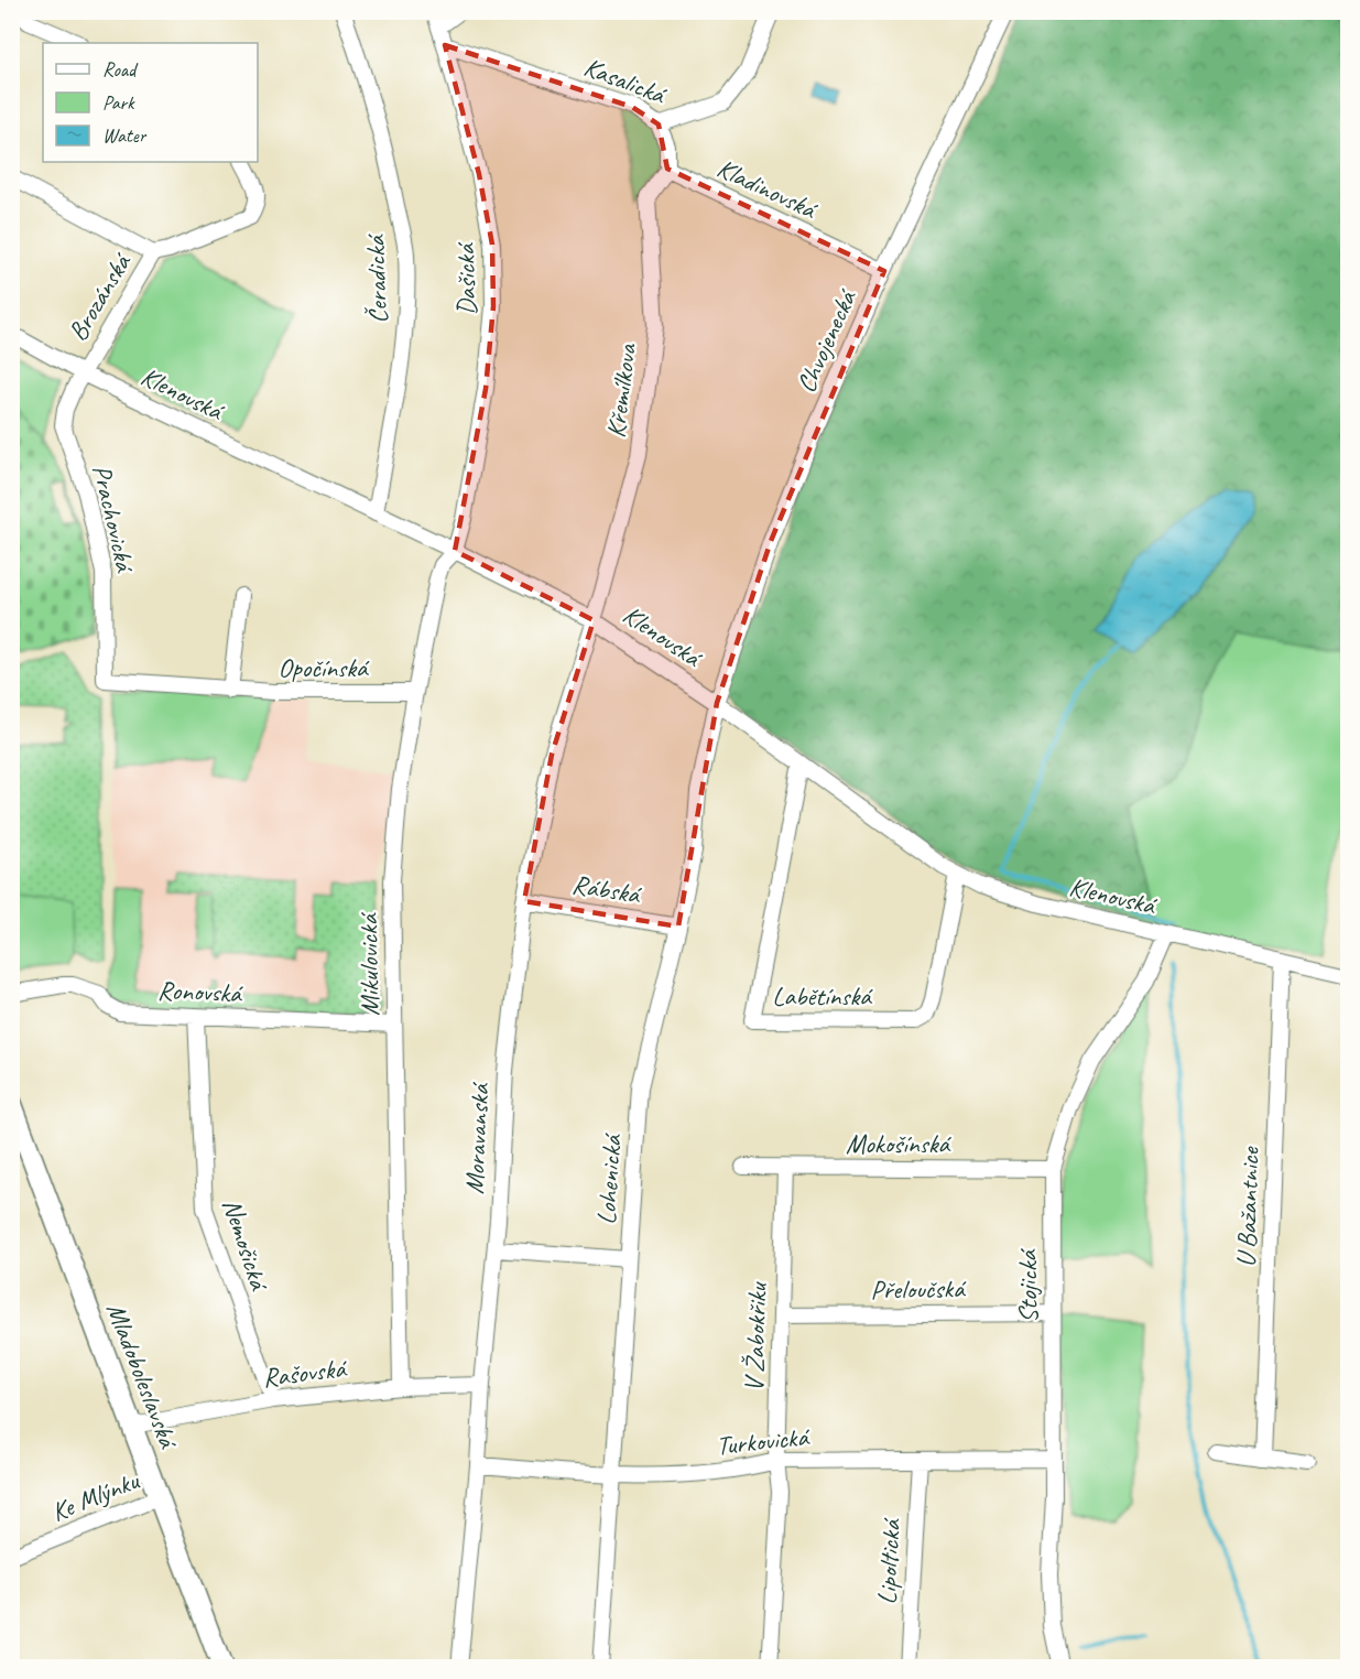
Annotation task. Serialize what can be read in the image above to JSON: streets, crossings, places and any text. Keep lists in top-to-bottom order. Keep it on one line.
{"streets":{"main road":["Mladoboleslavská"],"street":["Kasalická","Kladinovská","Čeradická","Dašická","Brozánská","Chvojenecká","Křemílkova","Klenovská","Prachovická","Opočínská","Rábská","Mikulovická","Ronovská","Labětínská","Moravanská","Mokošínská","Lohenická","U Bažantnice","Nemošická","Stojická","Přeloučská","V Žabokřiku","Rašovská","Turkovická","Ke Mlýnku","Lipoltická"]},"crossings":[["Kasalická","Dašická"],["Kladinovská","Chvojenecká"],["Kladinovská","Křemílkova"],["Čeradická","Klenovská"],["Dašická","Klenovská"],["Dašická","Mikulovická"],["Brozánská","Klenovská"],["Brozánská","Prachovická"],["Chvojenecká","Klenovská"],["Chvojenecká","Lohenická"],["Křemílkova","Klenovská"],["Křemílkova","Moravanská"],["Klenovská","Prachovická"],["Klenovská","Mikulovická"],["Klenovská","Labětínská"],["Klenovská","Moravanská"],["Klenovská","Lohenická"],["Klenovská","U Bažantnice"],["Klenovská","Stojická"],["Prachovická","Opočínská"],["Opočínská","Mikulovická"],["Rábská","Moravanská"],["Rábská","Lohenická"],["Mikulovická","Ronovská"],["Mikulovická","Rašovská"],["Ronovská","Nemošická"],["Moravanská","Rašovská"],["Moravanská","Turkovická"],["Mokošínská","Stojická"],["Mokošínská","V Žabokřiku"],["Lohenická","Turkovická"],["Nemošická","Rašovská"],["Stojická","Přeloučská"],["Stojická","Turkovická"],["Přeloučská","V Žabokřiku"],["V Žabokřiku","Turkovická"],["Rašovská","Mladoboleslavská"],["Mladoboleslavská","Ke Mlýnku"],["Turkovická","Lipoltická"]],"legend":["Road","Park","Water"]}
